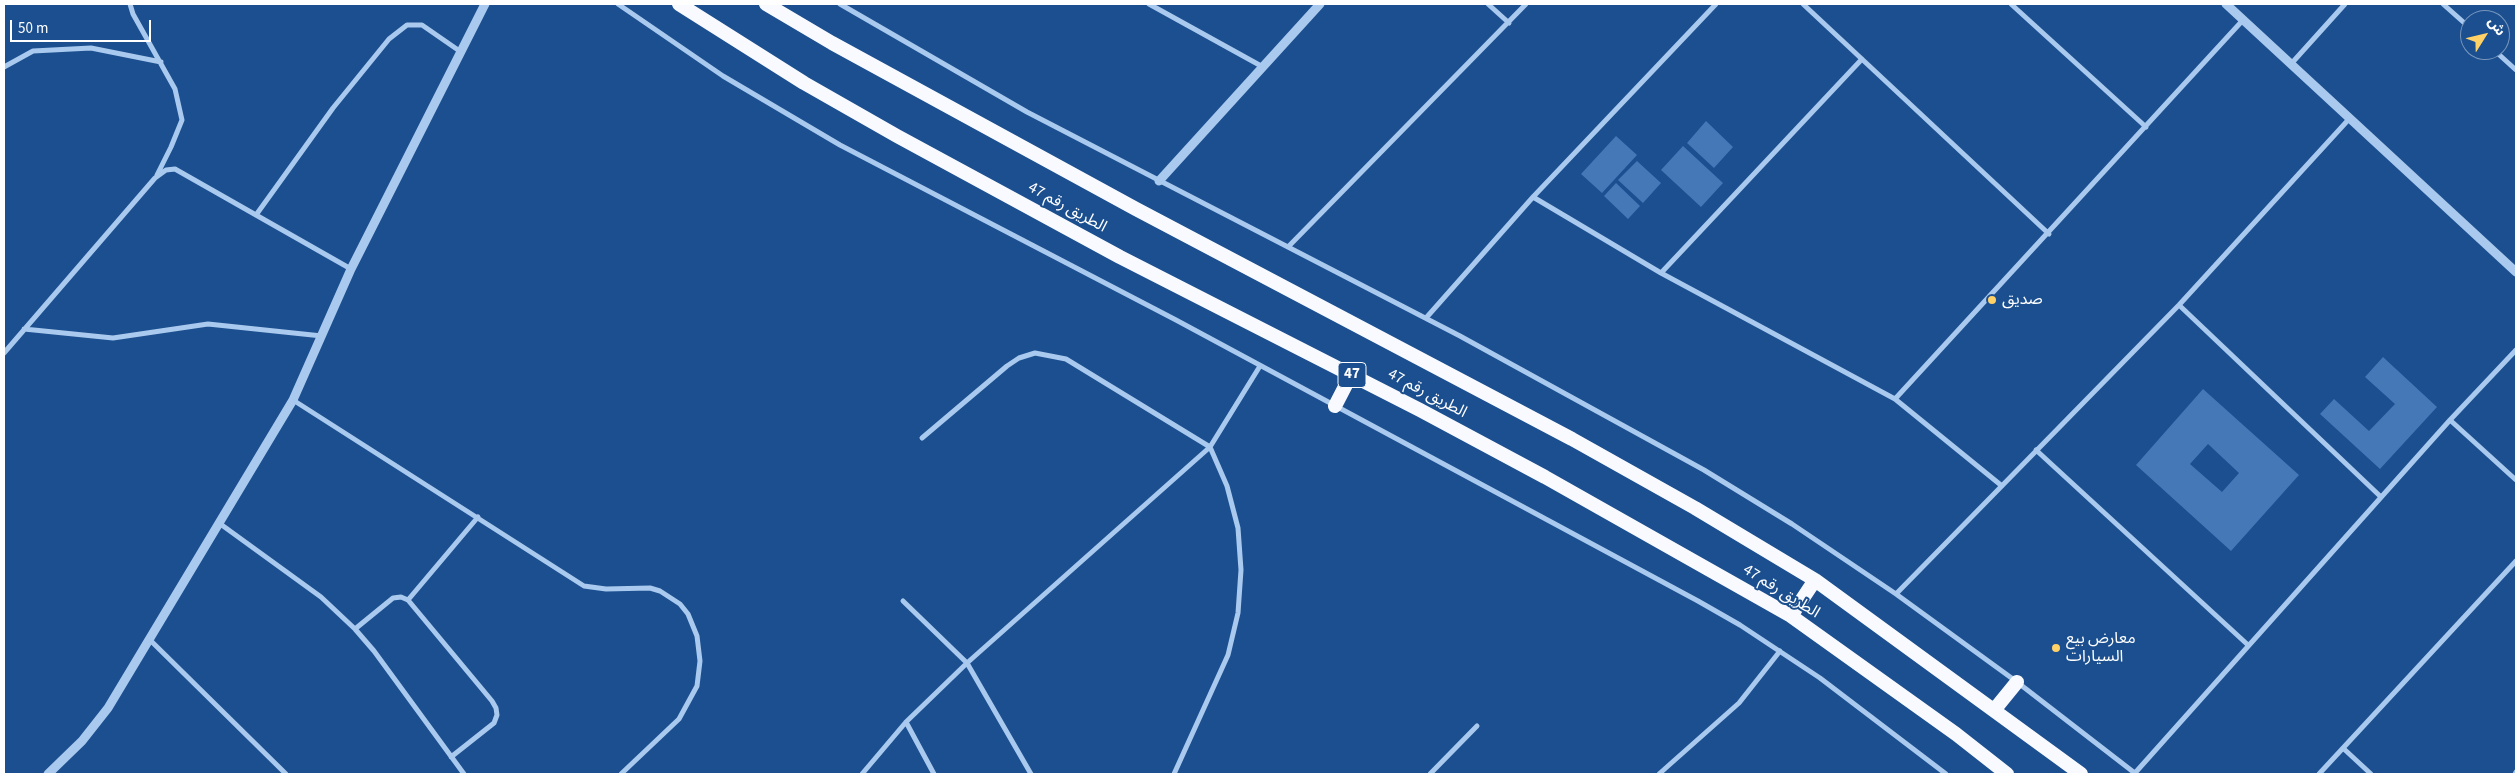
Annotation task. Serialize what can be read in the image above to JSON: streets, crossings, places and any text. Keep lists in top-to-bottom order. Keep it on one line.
{"streets":{"highway":["الطريق رقم 47","47"]},"places":["صديق","معارض بيع السيارات"],"scale_bar":"50 m","north":"top right"}
